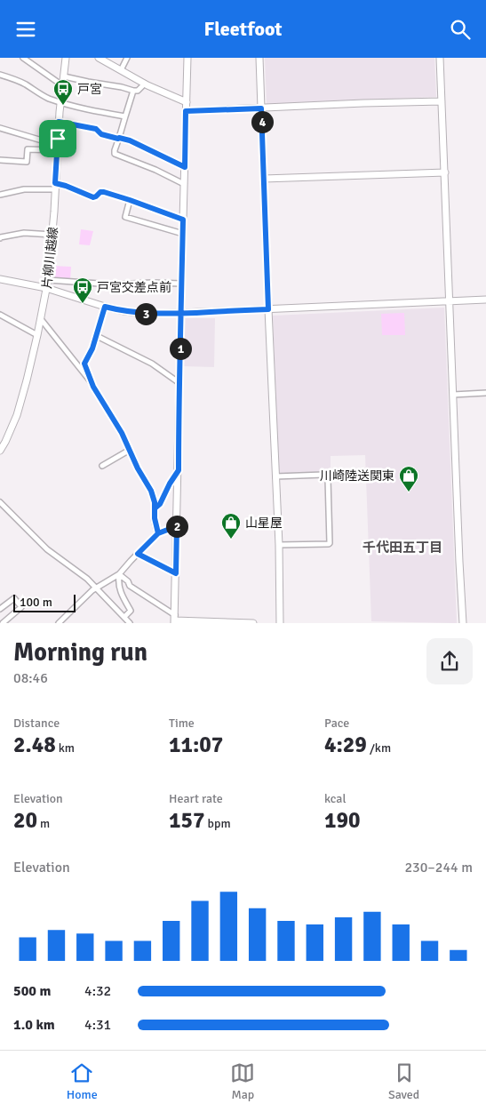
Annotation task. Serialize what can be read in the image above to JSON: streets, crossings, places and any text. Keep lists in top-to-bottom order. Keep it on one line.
{"streets":{"street":["片柳川越線"]},"districts":["千代田五丁目"],"places":{"bus stop":["戸宮","戸宮交差点前"],"shop":["川崎陸送関東","山星屋"]},"scale_bar":"100 m","page":{"header":"Fleetfoot","pins":["4","3","1","2"],"scale":"100 m","heading":["Morning run","08:46"],"stats":[["Distance","2.48 km"],["Time","11:07"],["Pace","4:29 /km"],["Elevation","20 m"],["Heart rate","157 bpm"],["kcal","190"]],"chart":["Elevation","230–244 m"],"list":[{"name":"500 m","note":"4:32"},{"name":"1.0 km","note":"4:31"}],"tabs":["Home","Map","Saved"]}}
